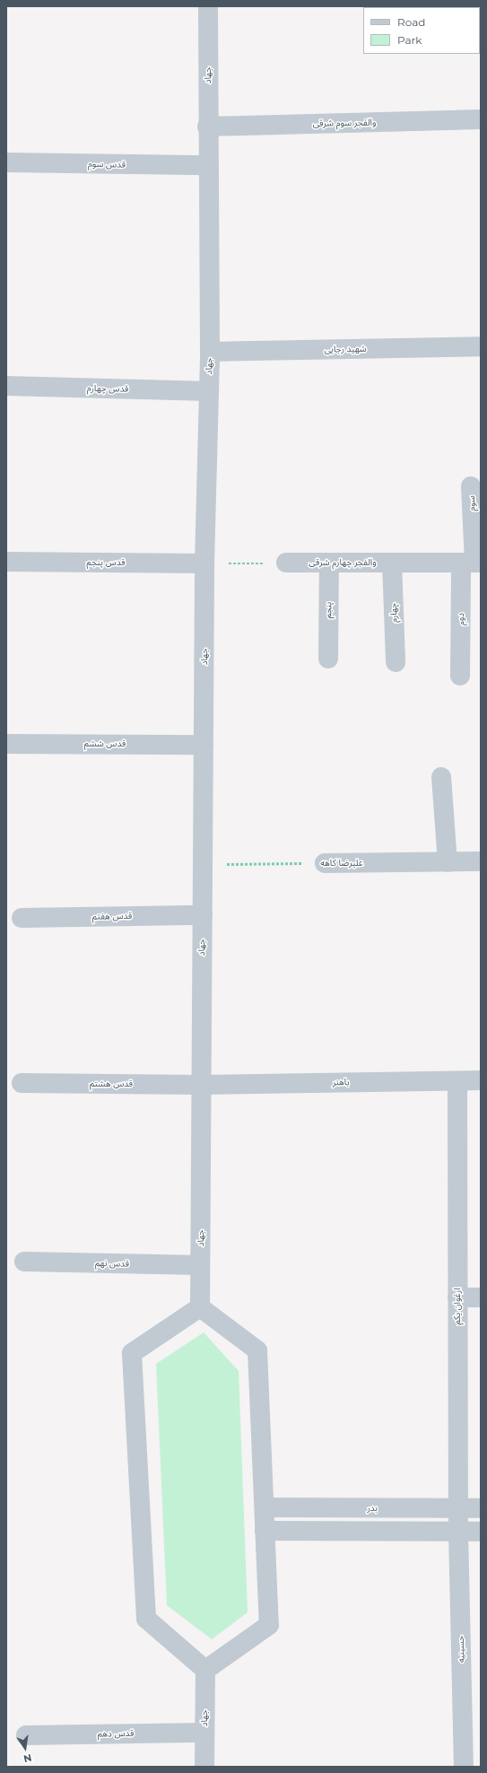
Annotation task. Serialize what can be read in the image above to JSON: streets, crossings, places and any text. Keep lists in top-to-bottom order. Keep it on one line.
{"streets":{"street":["جهاد","والفجر سوم شرقی","قدس سوم","شهید رجایی","قدس چهارم","سوم","قدس پنجم","والفجر چهارم شرقی","پنجم","چهارم","دوم","قدس ششم","علیرضا کاهه","قدس هفتم","باهنر","قدس هشتم","قدس نهم","ارغوان یکم","بدر","حسینیه","قدس دهم"]},"crossings":[["جهاد","والفجر سوم شرقی"],["جهاد","قدس سوم"],["جهاد","شهید رجایی"],["جهاد","قدس چهارم"],["جهاد","قدس پنجم"],["جهاد","قدس ششم"],["جهاد","علیرضا کاهه"],["جهاد","قدس هفتم"],["جهاد","باهنر"],["جهاد","قدس هشتم"],["جهاد","قدس نهم"],["جهاد","قدس دهم"],["سوم","والفجر چهارم شرقی"],["سوم","دوم"],["والفجر چهارم شرقی","پنجم"],["والفجر چهارم شرقی","چهارم"],["والفجر چهارم شرقی","دوم"],["باهنر","قدس هشتم"],["باهنر","ارغوان یکم"],["ارغوان یکم","بدر"],["ارغوان یکم","حسینیه"]],"legend":["Road","Park"],"north":"bottom"}
